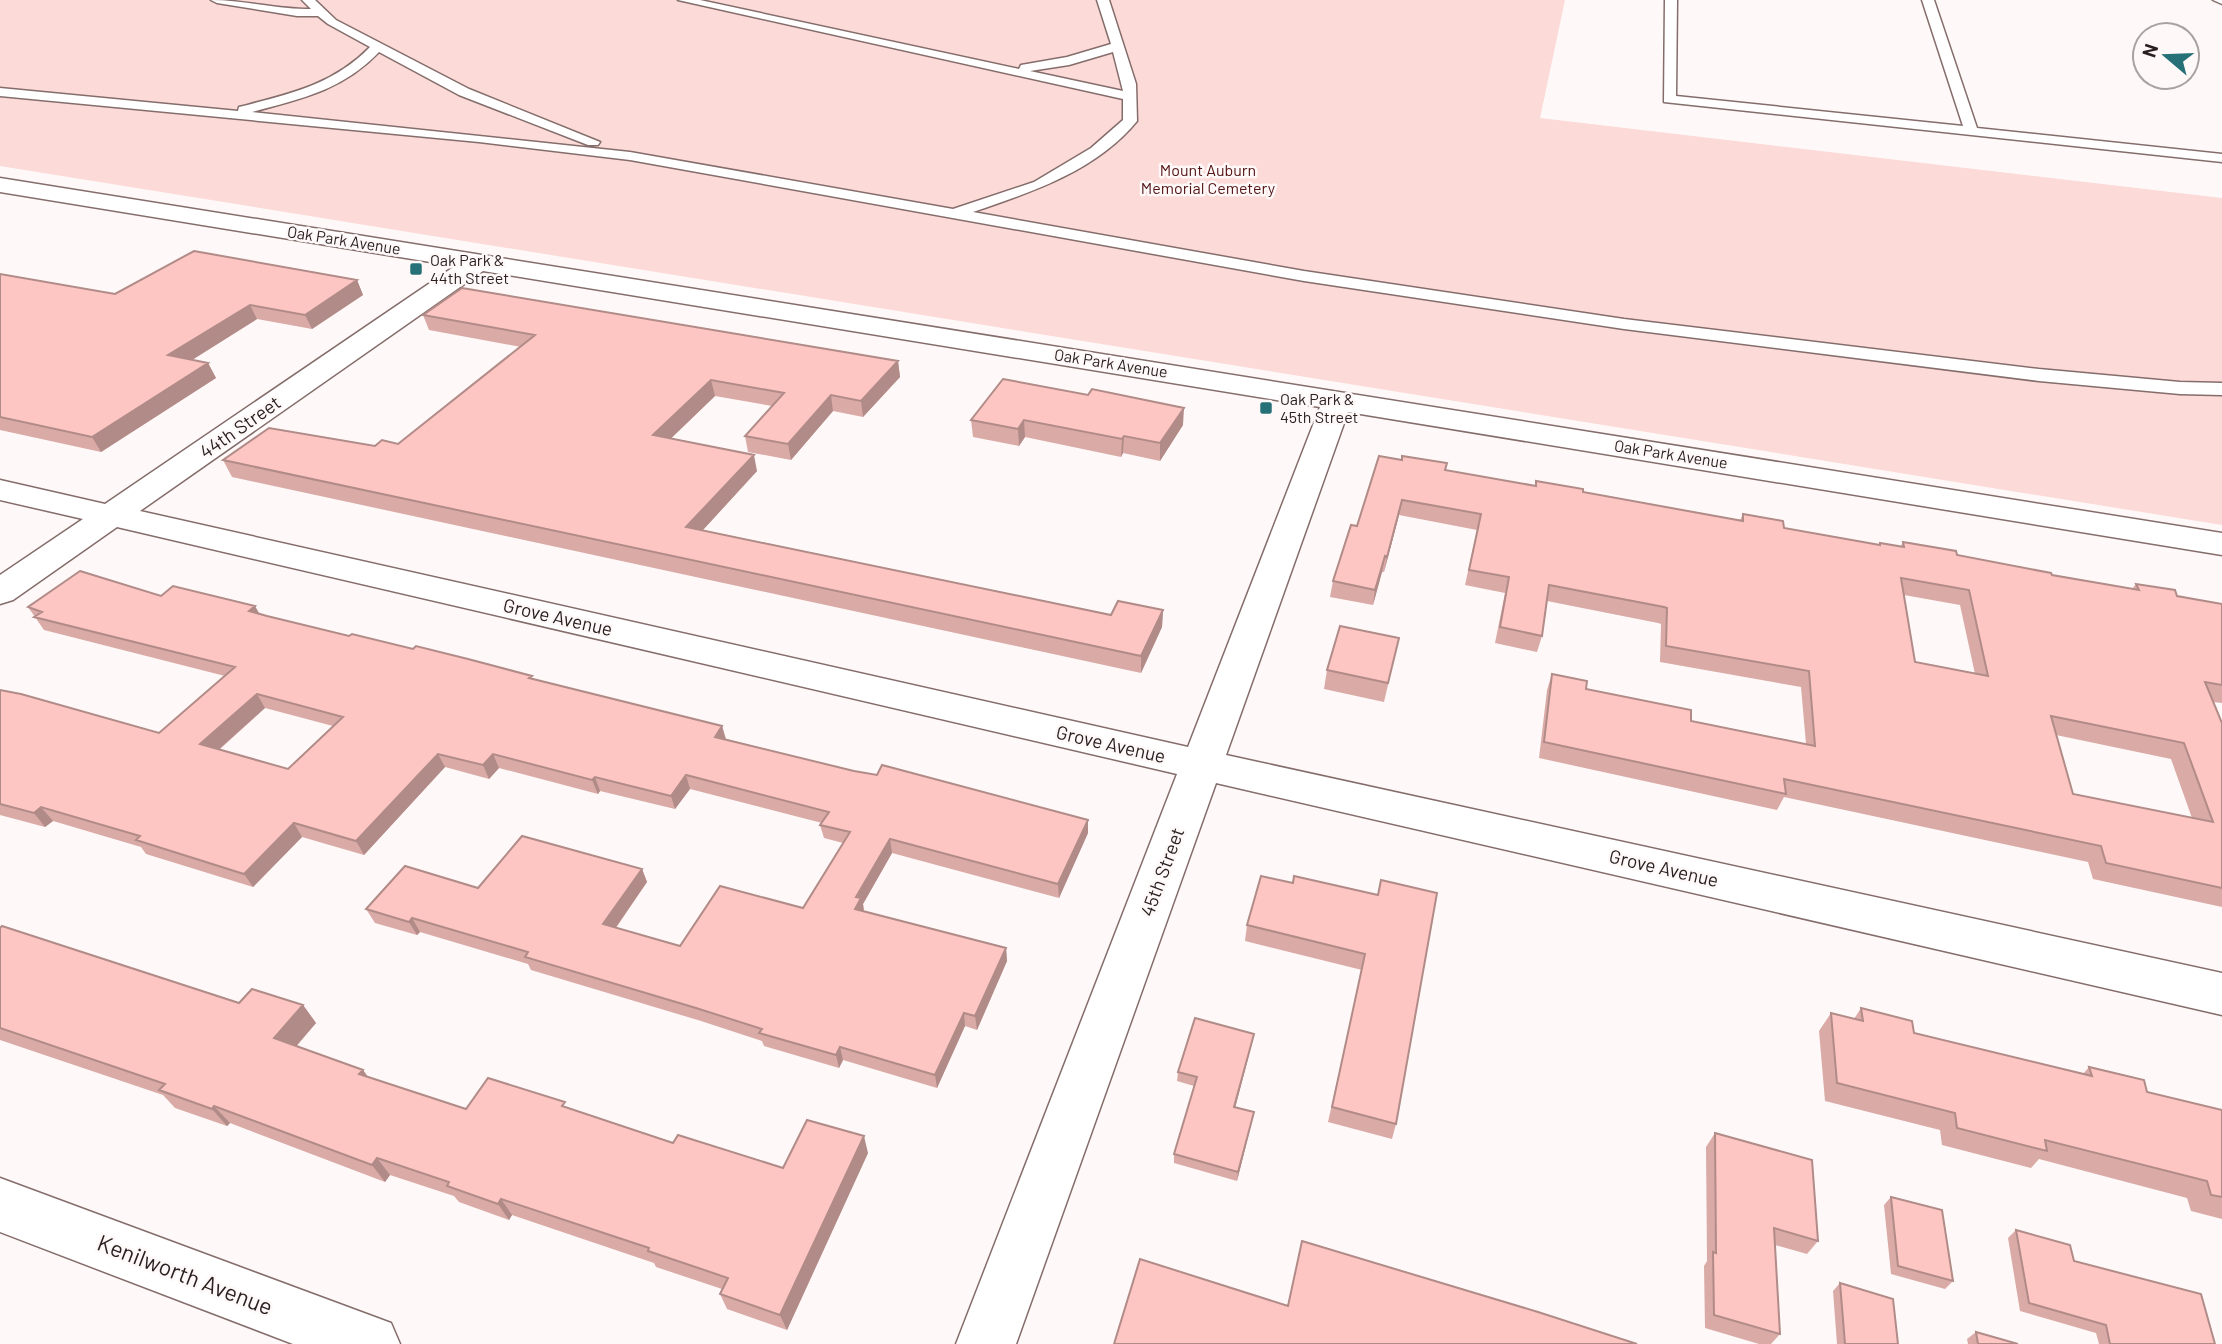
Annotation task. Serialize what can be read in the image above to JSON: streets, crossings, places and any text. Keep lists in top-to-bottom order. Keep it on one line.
{"streets":{"street":["Oak Park Avenue","44th Street","Grove Avenue","45th Street","Kenilworth Avenue"]},"crossings":[["Oak Park Avenue","44th Street"],["Oak Park Avenue","45th Street"],["44th Street","Grove Avenue"],["Grove Avenue","45th Street"]],"parks":["Mount Auburn Memorial Cemetery"],"places":{"transit":["Oak Park & 44th Street","Oak Park & 45th Street"]},"north":"left"}
